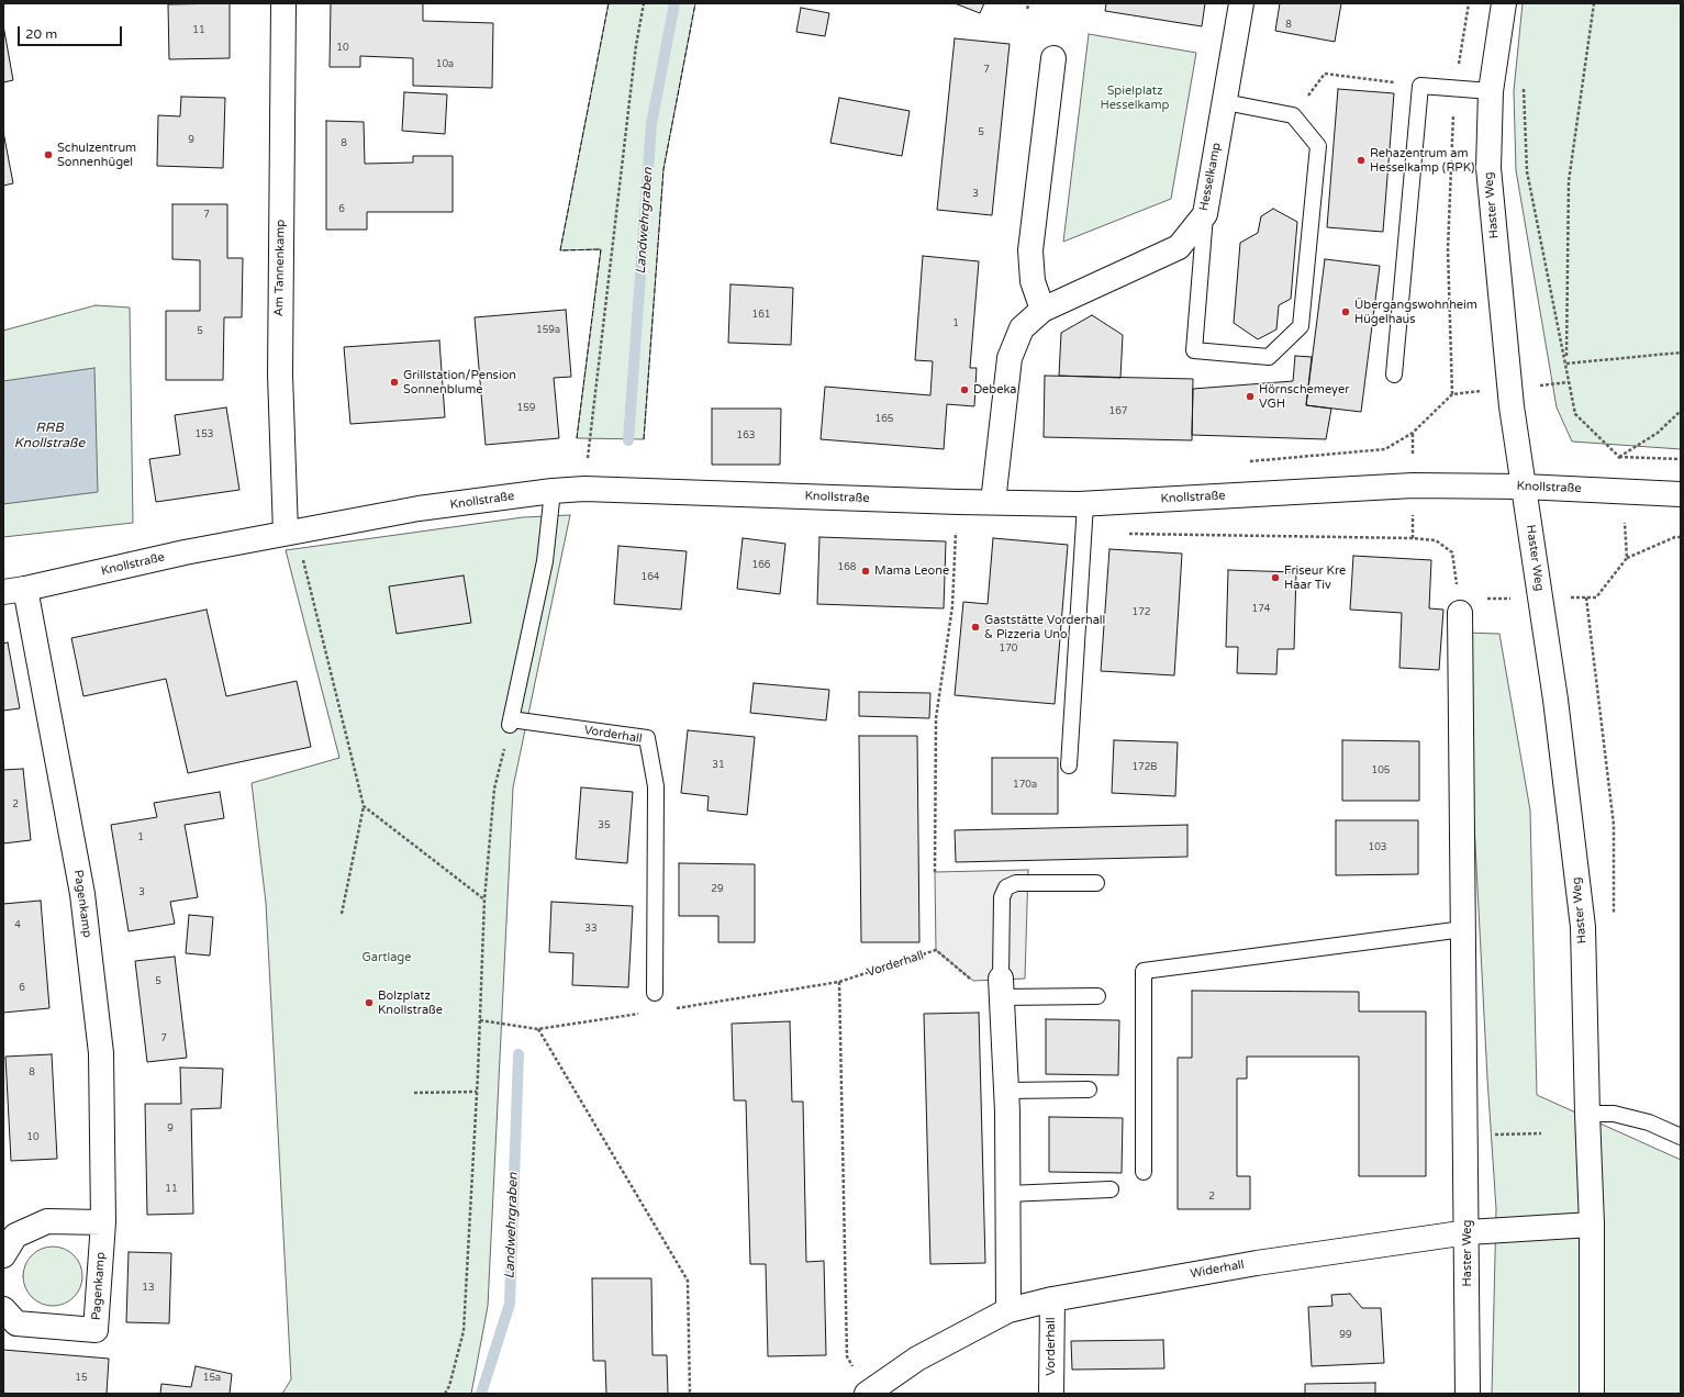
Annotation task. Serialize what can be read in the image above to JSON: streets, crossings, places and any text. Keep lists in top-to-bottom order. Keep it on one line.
{"streets":{"street":["Hesselkamp","Haster Weg","Am Tannenkamp","Knollstraße","Vorderhall","Pagenkamp","Widerhall"]},"crossings":[["Hesselkamp","Knollstraße"],["Haster Weg","Knollstraße"],["Haster Weg","Widerhall"],["Am Tannenkamp","Knollstraße"],["Knollstraße","Pagenkamp"],["Vorderhall","Widerhall"]],"water":["Landwehrgraben","RRB Knollstraße"],"parks":["Spielplatz Hesselkamp","Gartlage"],"places":["Schulzentrum Sonnenhügel","Rehazentrum am Hesselkamp (RPK)","Übergangswohnheim Hügelhaus","Grillstation/Pension Sonnenblume","Debeka","Hörnschemeyer VGH","Mama Leone","Friseur Kre Haar Tiv","Gaststätte Vorderhall & Pizzeria Uno","Bolzplatz Knollstraße"],"house_numbers":["8","11","10","10a","7","5","9","8","3","6","7","161","1","159a","5","159","167","165","153","163","166","168","164","174","172","170","31","172B","105","170a","2","35","1","103","29","3","4","33","5","6","7","8","9","10","11","2","13","99","15","15a"],"scale_bar":"20 m"}
